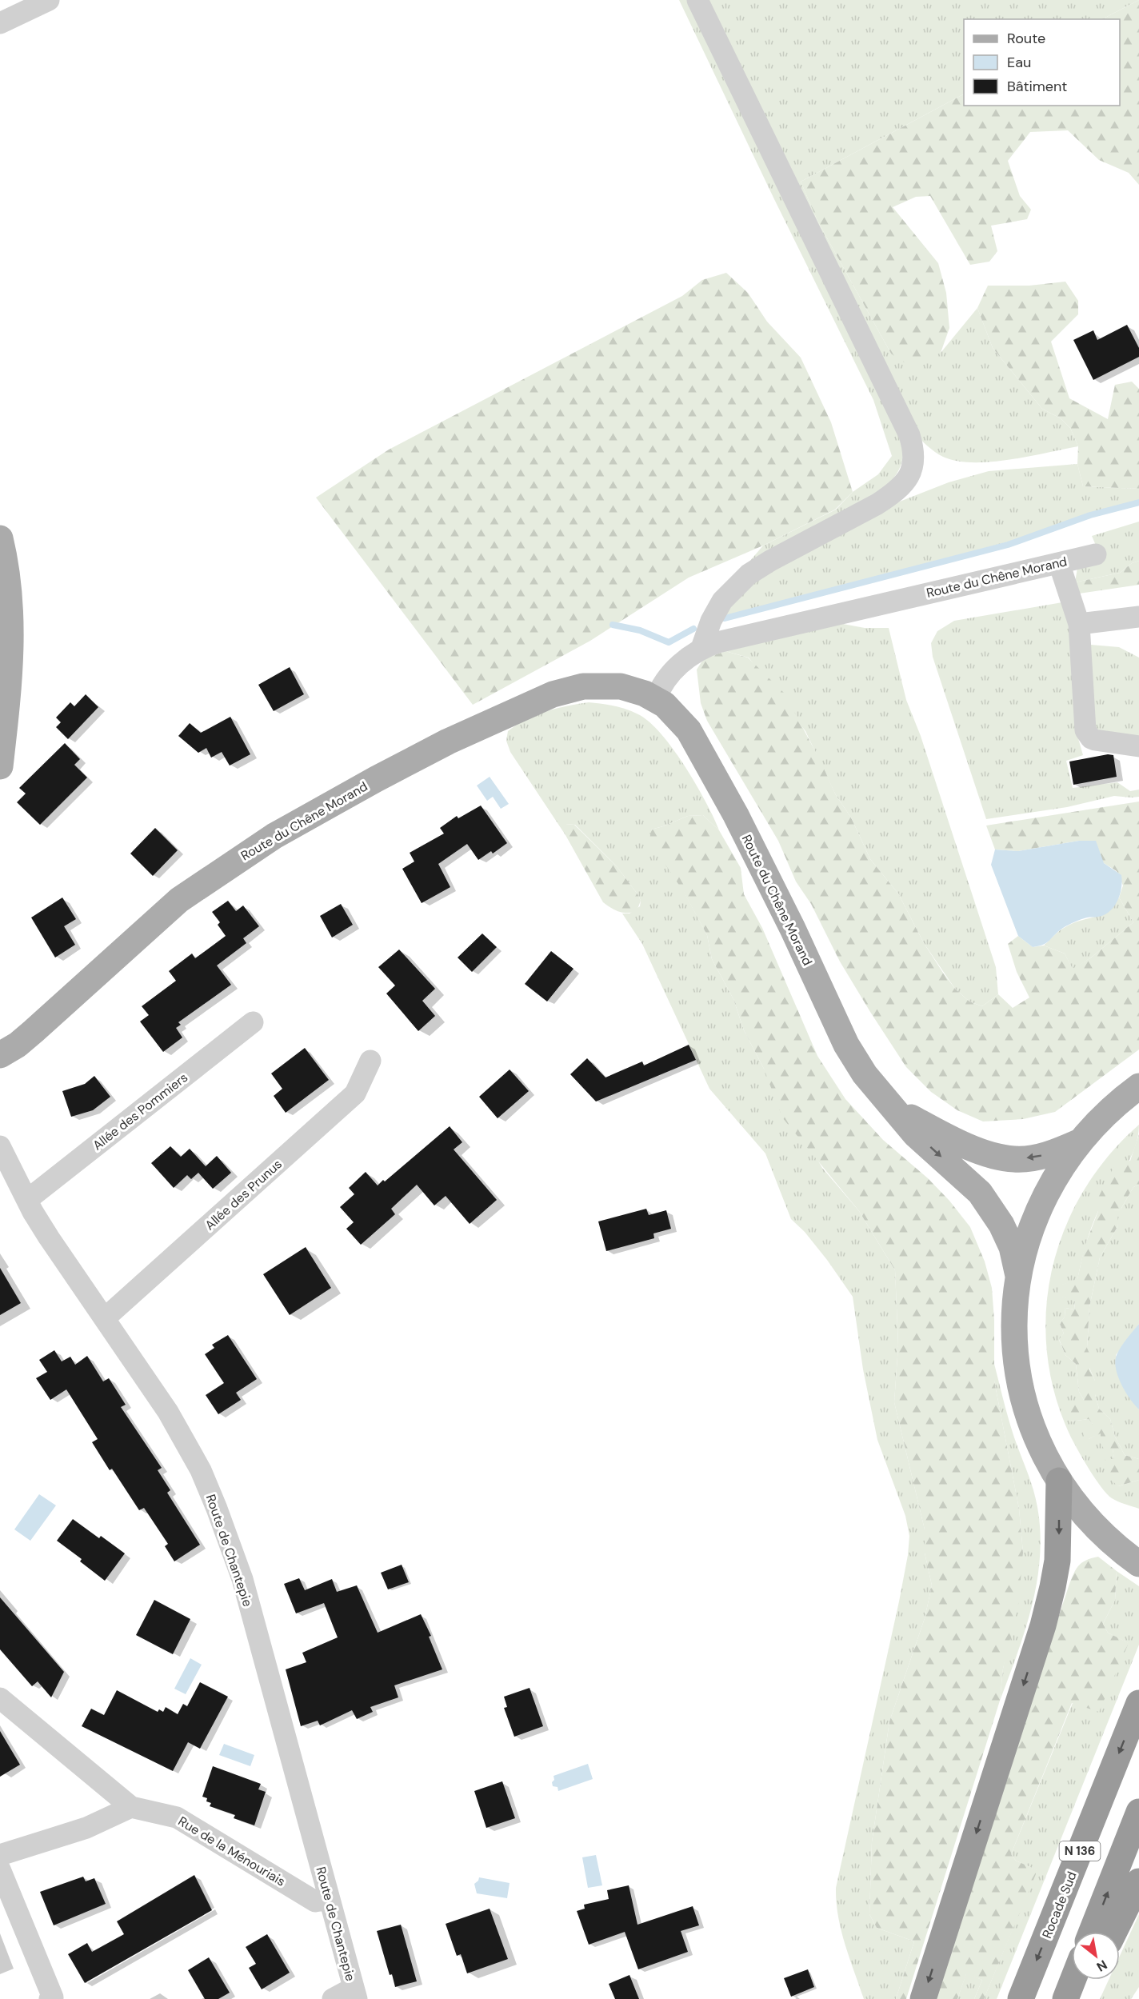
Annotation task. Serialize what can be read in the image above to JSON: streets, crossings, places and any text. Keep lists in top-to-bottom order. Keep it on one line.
{"streets":{"highway":["N 136","Rocade Sud"],"main road":["Route du Chêne Morand"],"street":["Allée des Pommiers","Allée des Prunus","Route de Chantepie","Rue de la Ménouriais"]},"crossings":[["Allée des Pommiers","Route de Chantepie"],["Allée des Prunus","Route de Chantepie"],["Route de Chantepie","Rue de la Ménouriais"]],"legend":["Route","Eau","Bâtiment"],"north":"bottom right"}
